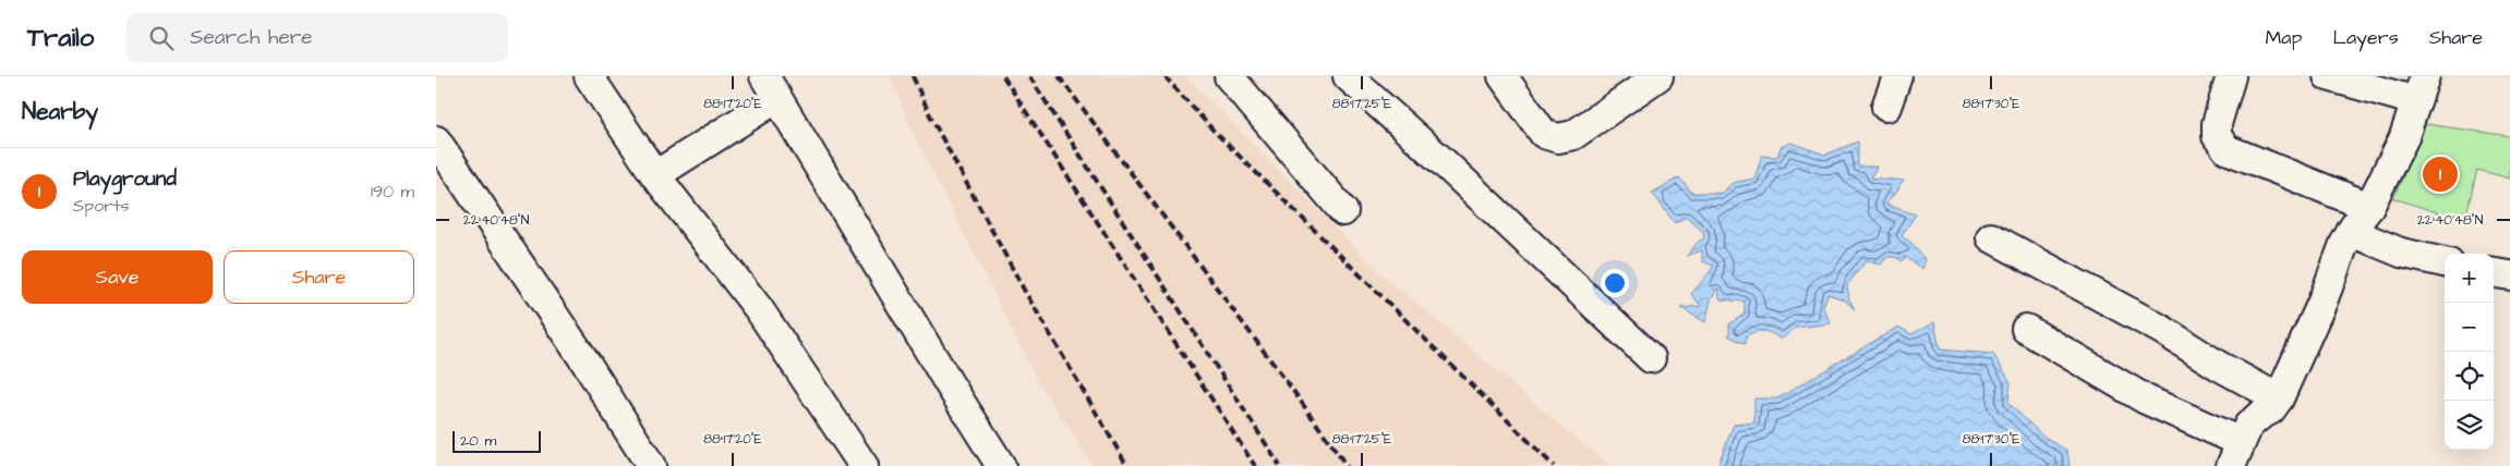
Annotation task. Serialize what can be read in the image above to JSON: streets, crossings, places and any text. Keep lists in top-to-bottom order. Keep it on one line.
{"scale_bar":"20 m","page":{"header":"Trailo","search":"Search here","nav":["Map","Layers","Share"],"heading":"Nearby","list":[{"mark":"1","name":"Playground","note":"Sports","value":"190 m"}],"pins":"1","buttons":["Save","Share"],"map_buttons":["+","−"],"scale":"20 m"},"coordinates":["88°17'20\"E","88°17'25\"E","88°17'30\"E","22°40'48\"N"]}
